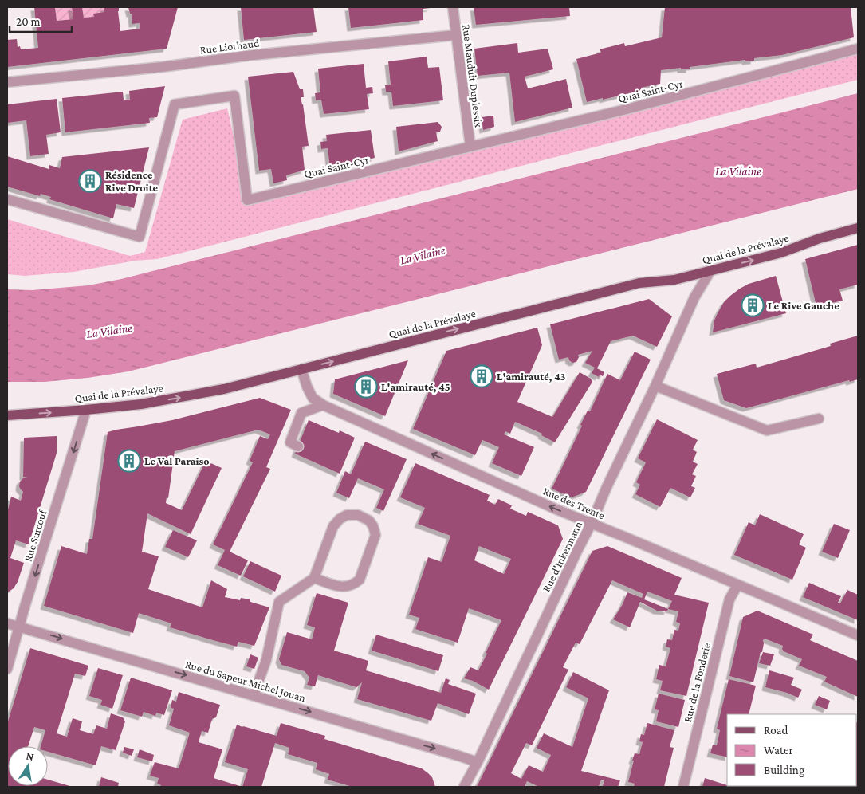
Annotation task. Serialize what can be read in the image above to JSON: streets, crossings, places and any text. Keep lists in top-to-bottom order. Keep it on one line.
{"streets":{"main road":["Quai de la Prévalaye"],"street":["Rue Liothaud","Rue Mauduit Duplessix","Quai Saint-Cyr","Rue des Trente","Rue Surcouf","Rue d'Inkermann","Rue du Sapeur Michel Jouan","Rue de la Fonderie"]},"crossings":[["Rue Liothaud","Rue Mauduit Duplessix"],["Rue Mauduit Duplessix","Quai Saint-Cyr"],["Quai de la Prévalaye","Rue des Trente"],["Quai de la Prévalaye","Rue Surcouf"],["Quai de la Prévalaye","Rue d'Inkermann"],["Rue des Trente","Rue d'Inkermann"],["Rue des Trente","Rue de la Fonderie"],["Rue Surcouf","Rue du Sapeur Michel Jouan"],["Rue d'Inkermann","Rue du Sapeur Michel Jouan"]],"one_way":["Quai de la Prévalaye","Rue des Trente","Rue Surcouf","Rue du Sapeur Michel Jouan"],"water":["La Vilaine"],"places":{"building":["Résidence Rive Droite","Le Rive Gauche","L'amirauté, 43","L'amirauté, 45","Le Val Paraiso"]},"legend":["Road","Water","Building"],"scale_bar":"20 m","north":"top"}
